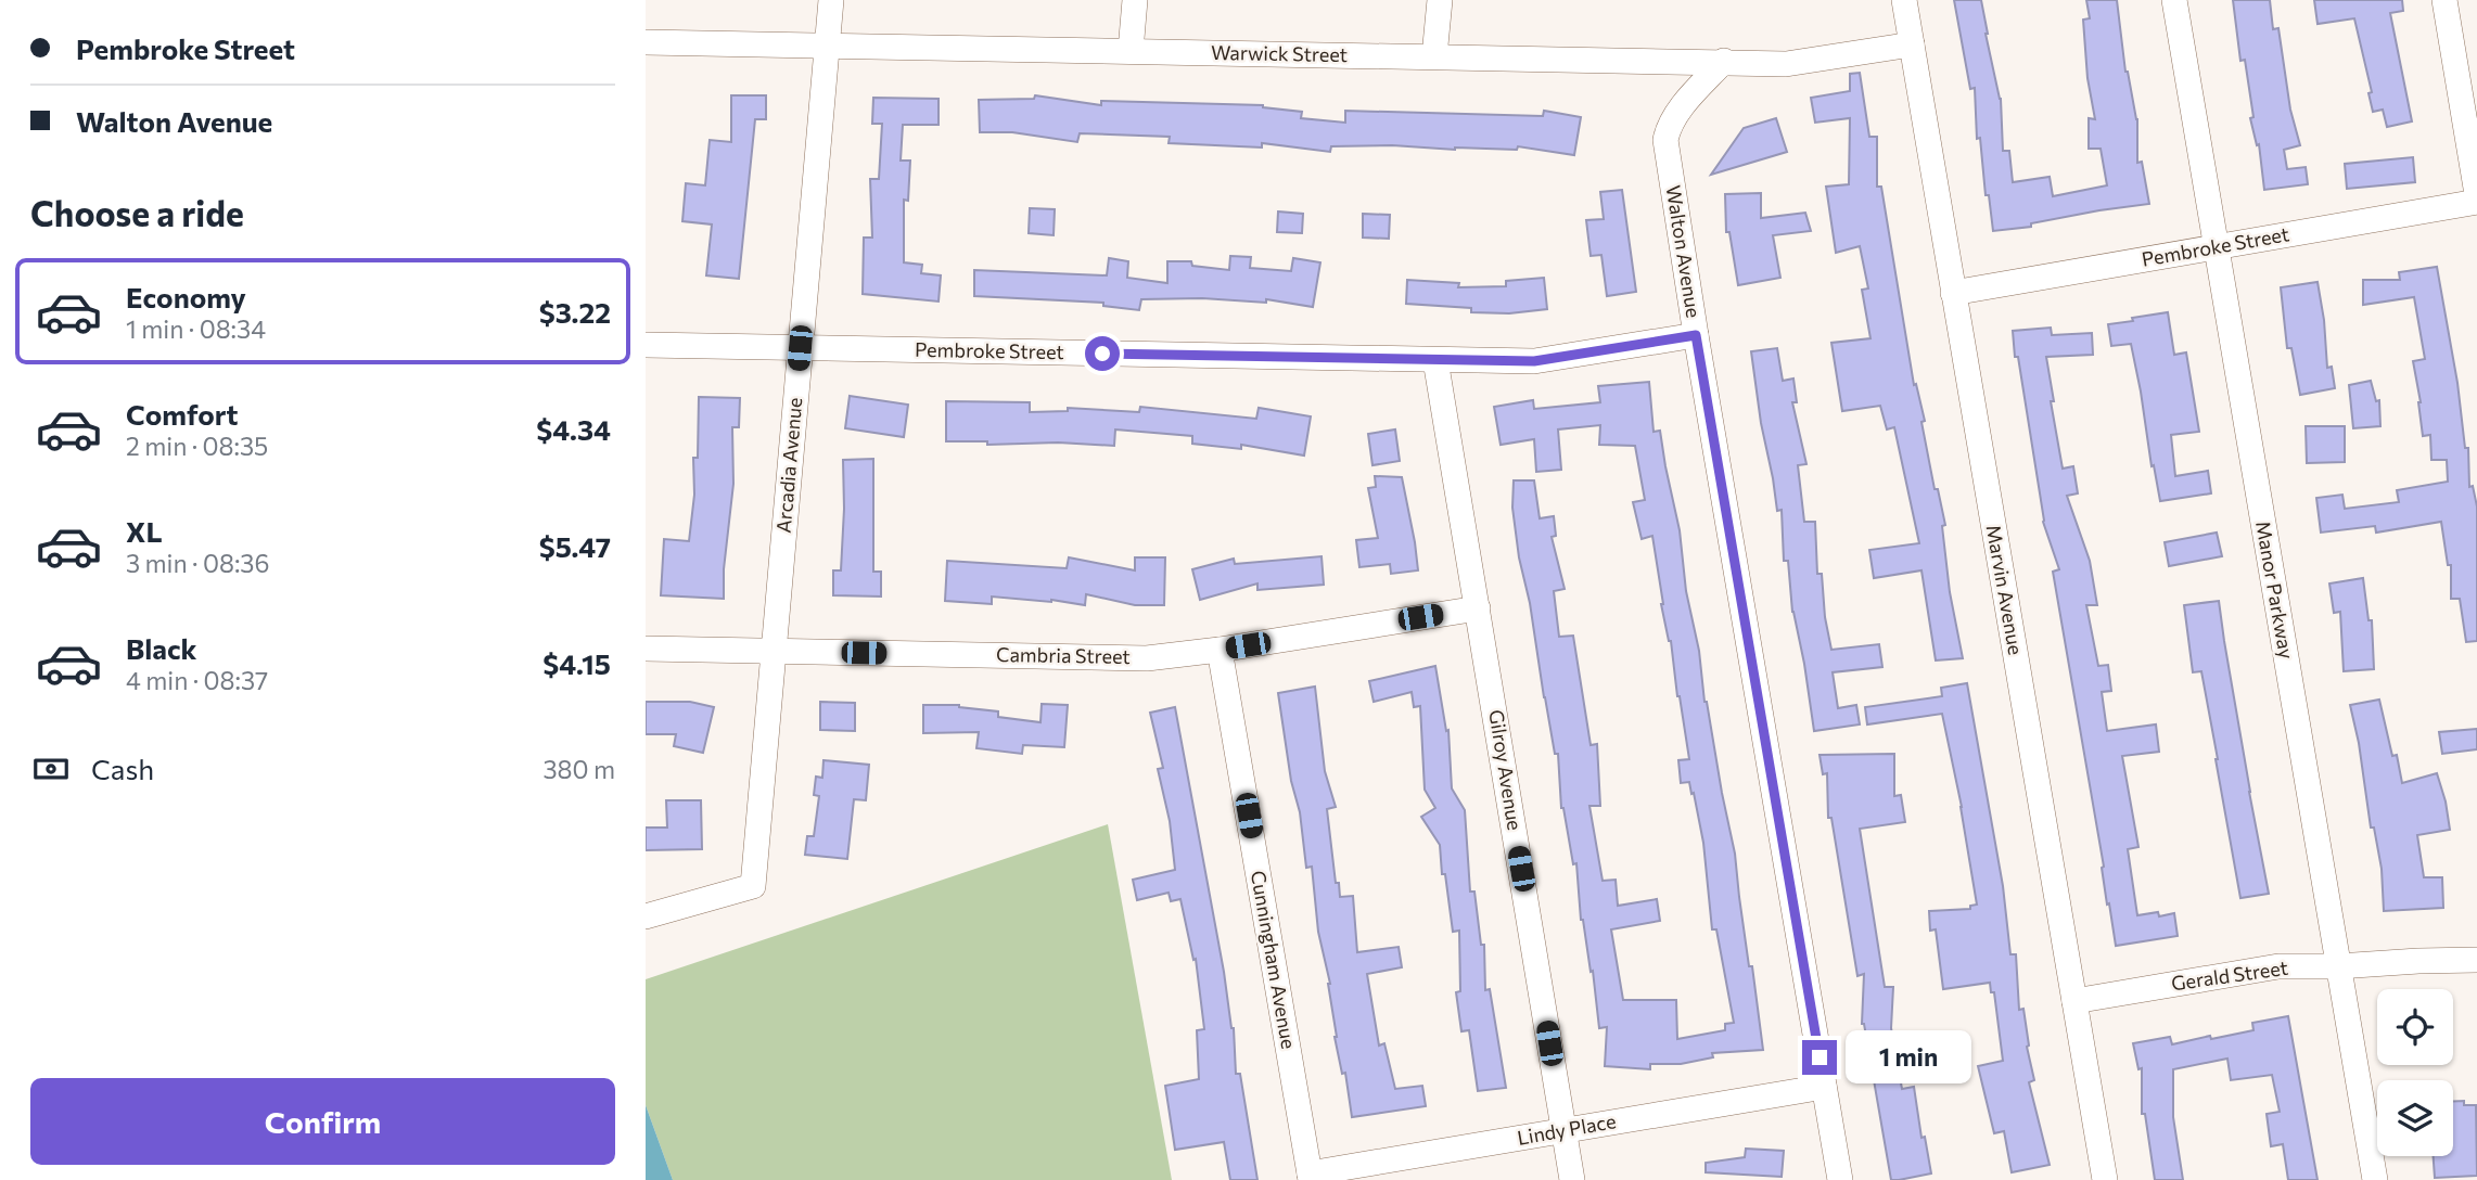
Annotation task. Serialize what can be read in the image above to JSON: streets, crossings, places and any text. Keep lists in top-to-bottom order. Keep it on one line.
{"streets":{"street":["Warwick Street","Pembroke Street","Walton Avenue","Arcadia Avenue","Marvin Avenue","Manor Parkway","Cambria Street","Gilroy Avenue","Cunningham Avenue","Gerald Street","Lindy Place"]},"crossings":[["Warwick Street","Walton Avenue"],["Warwick Street","Arcadia Avenue"],["Warwick Street","Marvin Avenue"],["Pembroke Street","Walton Avenue"],["Pembroke Street","Arcadia Avenue"],["Pembroke Street","Marvin Avenue"],["Pembroke Street","Manor Parkway"],["Pembroke Street","Gilroy Avenue"],["Walton Avenue","Lindy Place"],["Arcadia Avenue","Cambria Street"],["Marvin Avenue","Gerald Street"],["Manor Parkway","Gerald Street"],["Cambria Street","Gilroy Avenue"],["Cambria Street","Cunningham Avenue"],["Gilroy Avenue","Lindy Place"],["Cunningham Avenue","Lindy Place"]],"page":{"banner":["Pembroke Street","Walton Avenue"],"heading":"Choose a ride","list":[{"name":"Economy","note":"1 min · 08:34","value":"$3.22"},{"name":"Comfort","note":"2 min · 08:35","value":"$4.34"},{"name":"XL","note":"3 min · 08:36","value":"$5.47"},{"name":"Black","note":"4 min · 08:37","value":"$4.15"}],"pay":["Cash","380 m"],"bubble":"1 min","buttons":"Confirm"}}
